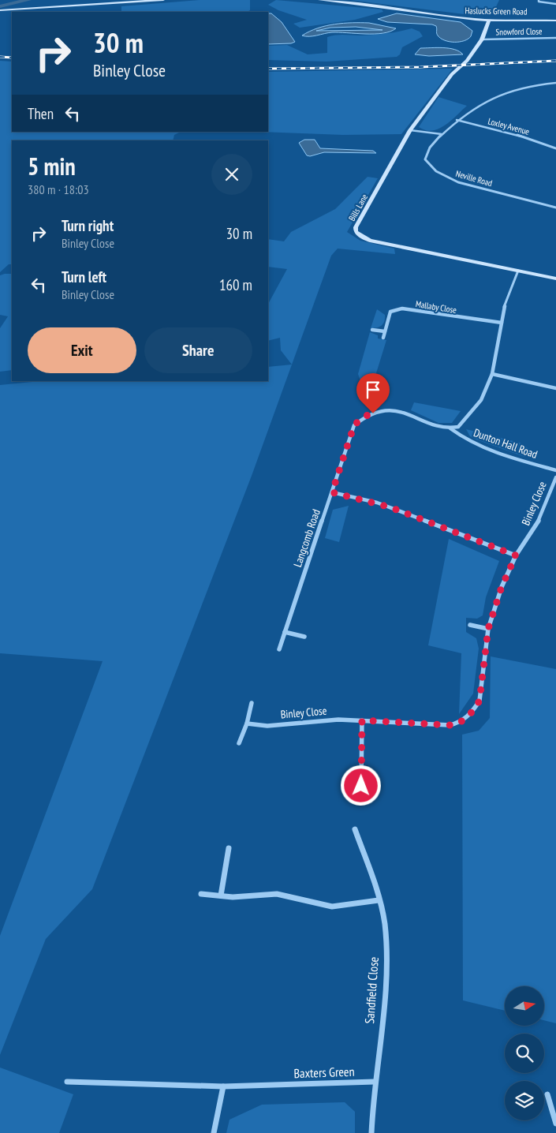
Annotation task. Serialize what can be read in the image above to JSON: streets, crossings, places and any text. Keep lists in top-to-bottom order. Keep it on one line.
{"streets":{"street":["Haslucks Green Road","Snowford Close","Loxley Avenue","Neville Road","Bills Lane","Mallaby Close","Dunton Hall Road","Binley Close","Langcomb Road","Sandfield Close","Baxters Green"]},"crossings":[["Haslucks Green Road","Bills Lane"],["Snowford Close","Bills Lane"],["Loxley Avenue","Neville Road"],["Dunton Hall Road","Langcomb Road"],["Sandfield Close","Baxters Green"]],"north":"right","page":{"turn":["30 m","Binley Close"],"then":"Then","heading":["5 min","380 m · 18:03"],"list":[{"name":"Turn right","note":"Binley Close","value":"30 m"},{"name":"Turn left","note":"Binley Close","value":"160 m"}],"buttons":["Exit","Share"]}}
